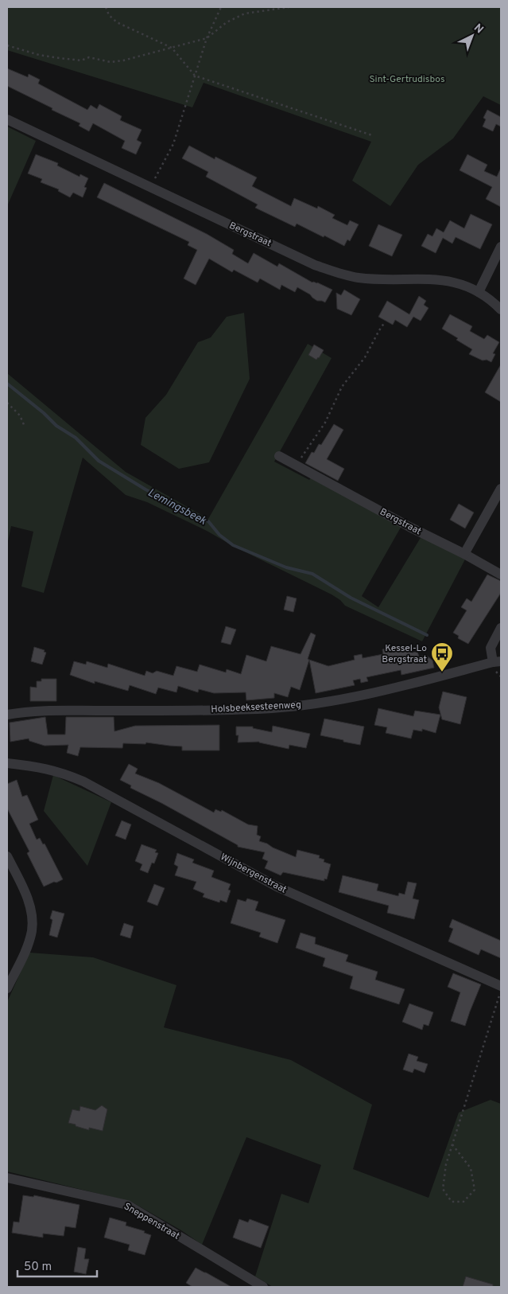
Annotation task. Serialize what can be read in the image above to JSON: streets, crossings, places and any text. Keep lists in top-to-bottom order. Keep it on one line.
{"streets":{"street":["Bergstraat","Holsbeeksesteenweg","Wijnbergenstraat","Sneppenstraat"]},"water":["Lemingsbeek"],"parks":["Sint-Gertrudisbos"],"places":{"bus stop":["Kessel-Lo Bergstraat"]},"scale_bar":"50 m","north":"top right"}
